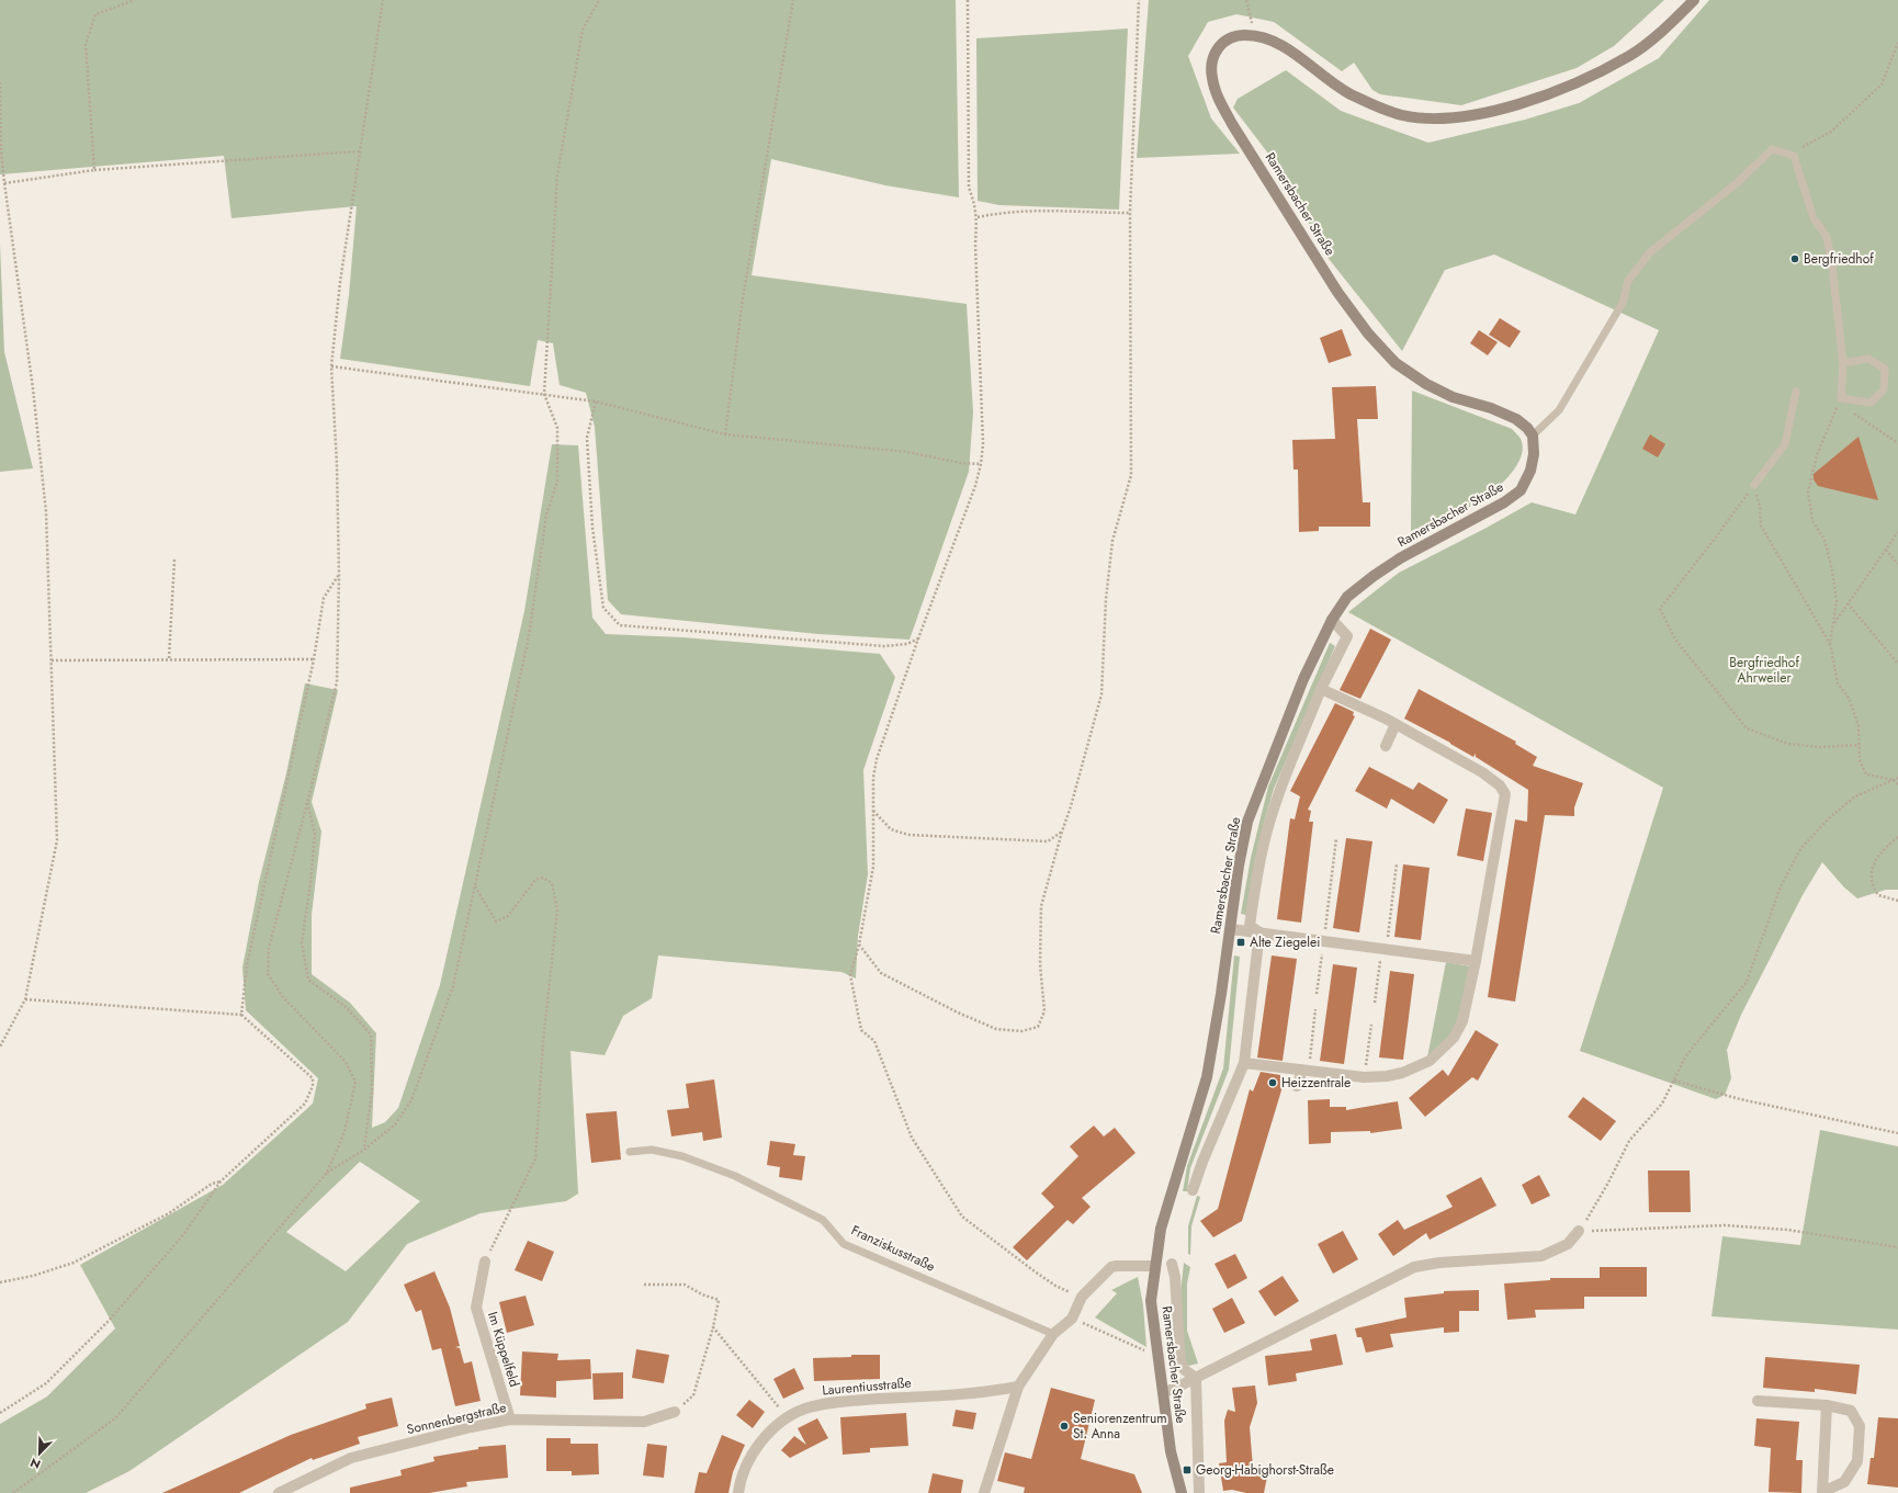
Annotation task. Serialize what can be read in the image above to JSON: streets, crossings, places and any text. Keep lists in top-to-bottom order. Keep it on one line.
{"streets":{"main road":["Ramersbacher Straße"],"street":["Im Küppelfeld","Laurentiusstraße","Sonnenbergstraße"],"lane":["Franziskusstraße"]},"crossings":[["Im Küppelfeld","Sonnenbergstraße"]],"parks":["Bergfriedhof Ahrweiler"],"places":{"other":["Bergfriedhof","Heizzentrale","Seniorenzentrum St. Anna"],"transit":["Alte Ziegelei","Georg-Habighorst-Straße"]},"north":"bottom left"}
